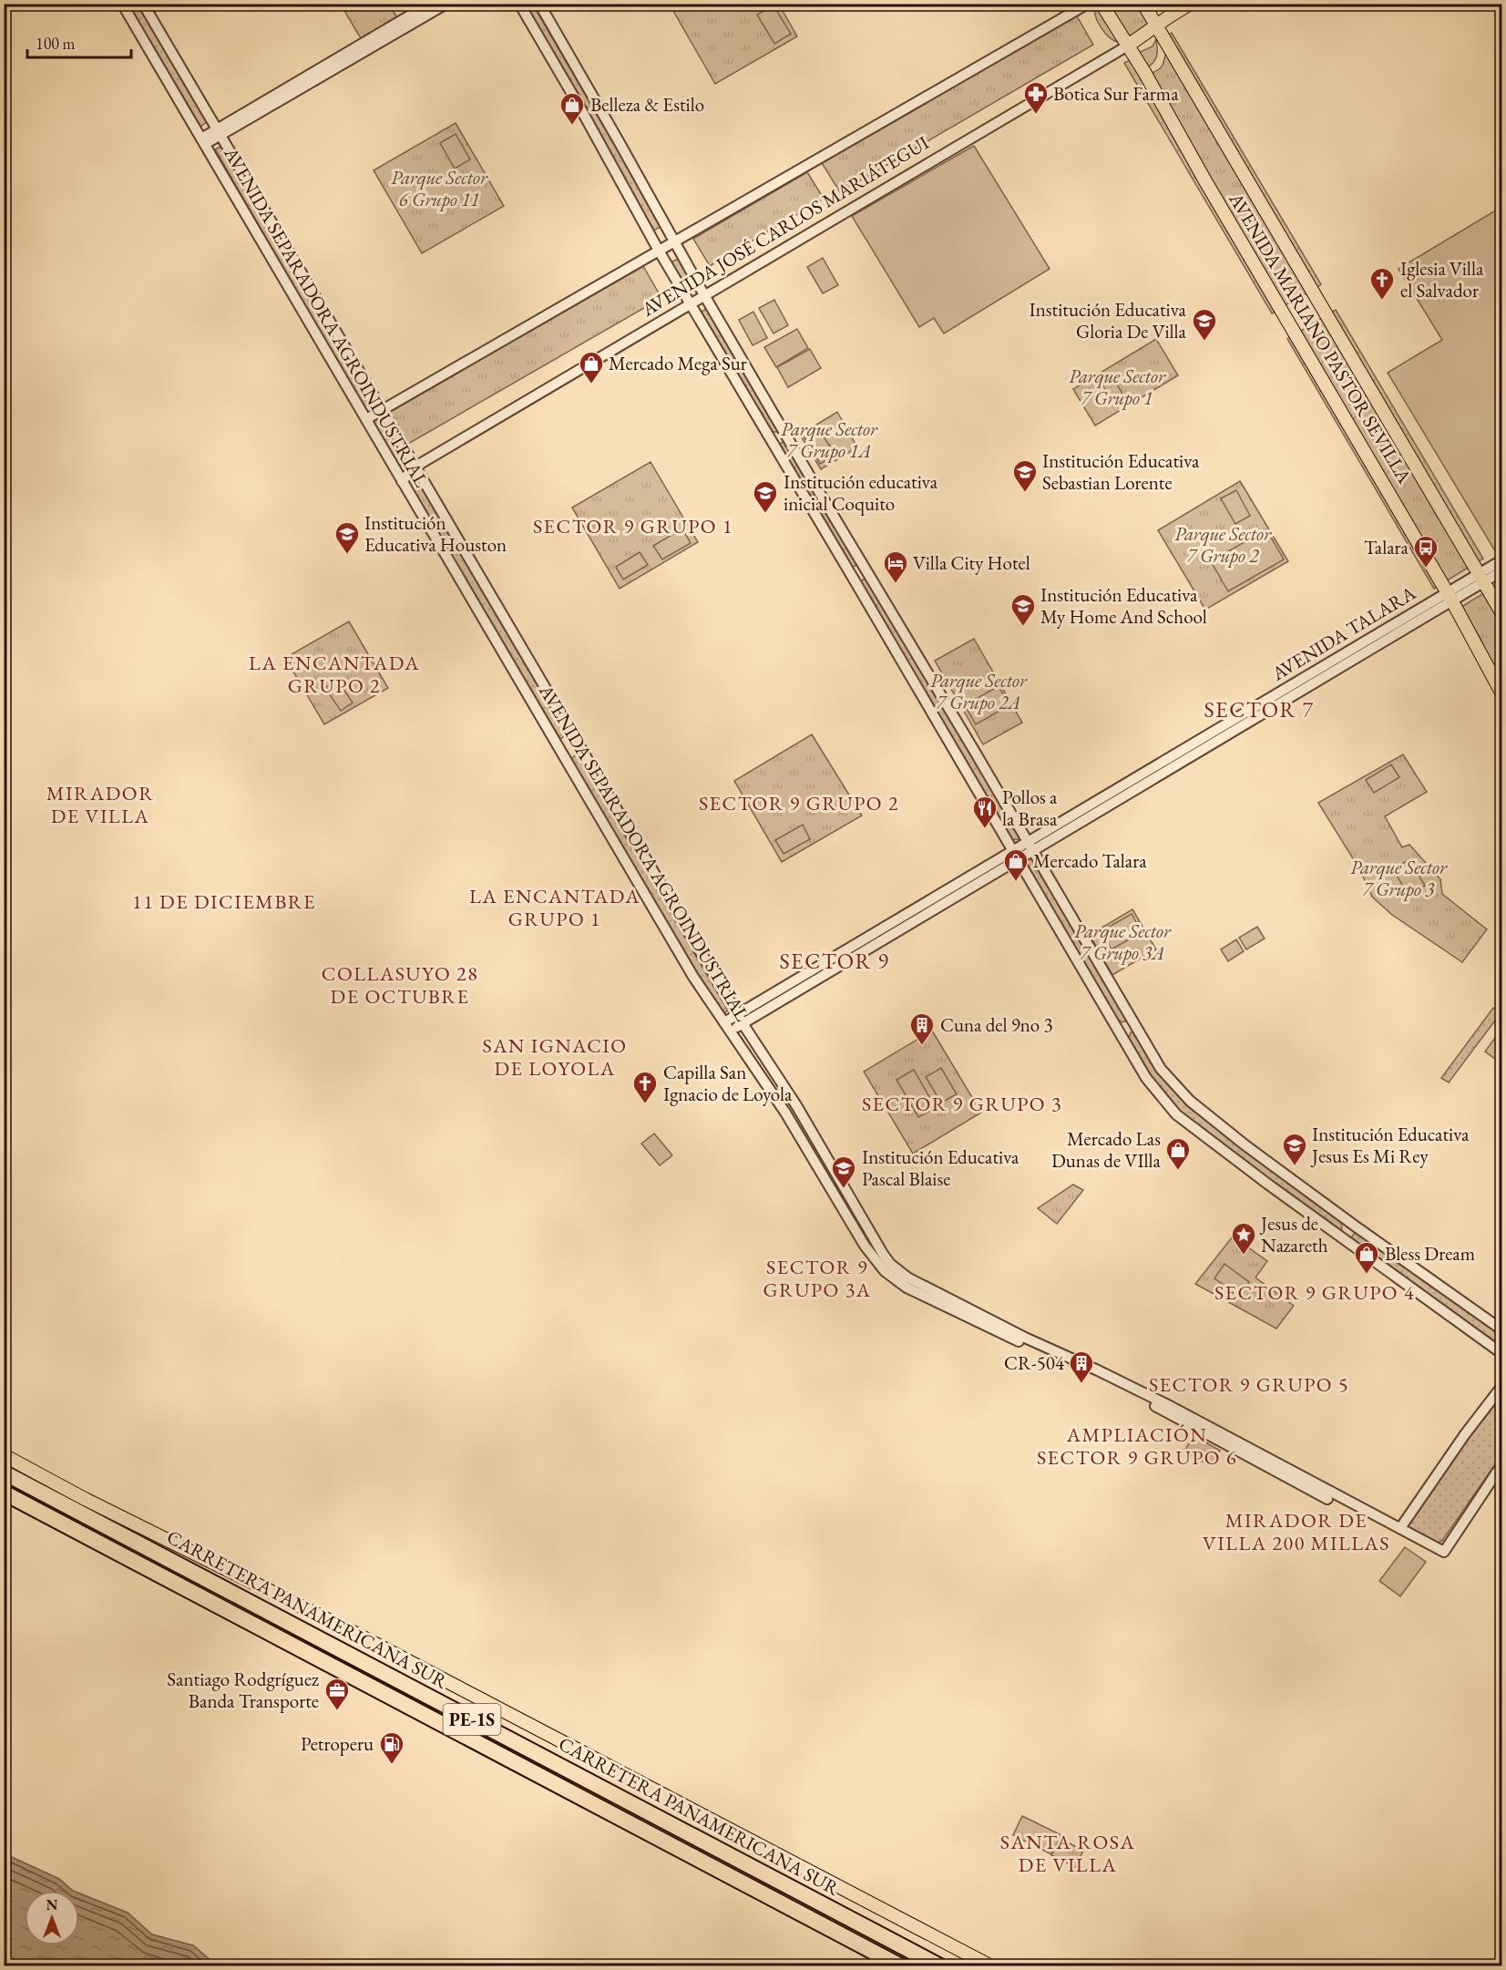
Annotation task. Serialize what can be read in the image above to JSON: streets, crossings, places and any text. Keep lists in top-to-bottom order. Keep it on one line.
{"streets":{"highway":["CARRETERA PANAMERICANA SUR","PE-1S"],"main road":["AVENIDA JOSÉ CARLOS MARIÁTEGUI","AVENIDA MARIANO PASTOR SEVILLA"],"street":["AVENIDA SEPARADORA AGROINDUSTRIAL","AVENIDA TALARA"]},"crossings":[["AVENIDA JOSÉ CARLOS MARIÁTEGUI","AVENIDA SEPARADORA AGROINDUSTRIAL"],["AVENIDA JOSÉ CARLOS MARIÁTEGUI","AVENIDA MARIANO PASTOR SEVILLA"],["AVENIDA SEPARADORA AGROINDUSTRIAL","AVENIDA TALARA"],["AVENIDA MARIANO PASTOR SEVILLA","AVENIDA TALARA"]],"districts":["SECTOR 9 GRUPO 1","LA ENCANTADA GRUPO 2","SECTOR 7","MIRADOR DE VILLA","SECTOR 9 GRUPO 2","LA ENCANTADA GRUPO 1","11 DE DICIEMBRE","SECTOR 9","COLLASUYO 28 DE OCTUBRE","SAN IGNACIO DE LOYOLA","SECTOR 9 GRUPO 3","SECTOR 9 GRUPO 3A","SECTOR 9 GRUPO 4","SECTOR 9 GRUPO 5","AMPLIACIÓN SECTOR 9 GRUPO 6","MIRADOR DE VILLA 200 MILLAS","SANTA ROSA DE VILLA"],"parks":["Parque Sector 6 Grupo 11","Parque Sector 7 Grupo 1","Parque Sector 7 Grupo 1A","Parque Sector 7 Grupo 2","Parque Sector 7 Grupo 2A","Parque Sector 7 Grupo 3","Parque Sector 7 Grupo 3A"],"places":{"pharmacy":["Botica Sur Farma"],"shop":["Belleza & Estilo","Mercado Mega Sur","Mercado Talara","Mercado Las Dunas de VIlla","Bless Dream"],"church":["Iglesia Villa el Salvador","Capilla San Ignacio de Loyola"],"school or university":["Institución Educativa Gloria De Villa","Institución Educativa Sebastian Lorente","Institución educativa inicial Coquito","Institución Educativa Houston","Institución Educativa My Home And School","Institución Educativa Jesus Es Mi Rey","Institución Educativa Pascal Blaise"],"bus stop":["Talara"],"hotel":["Villa City Hotel"],"restaurant":["Pollos a la Brasa"],"building":["Cuna del 9no 3","CR-504"],"place":["Jesus de Nazareth"],"office":["Santiago Rodgríguez Banda Transporte"],"fuel station":["Petroperu"]},"scale_bar":"100 m","north":"top"}
